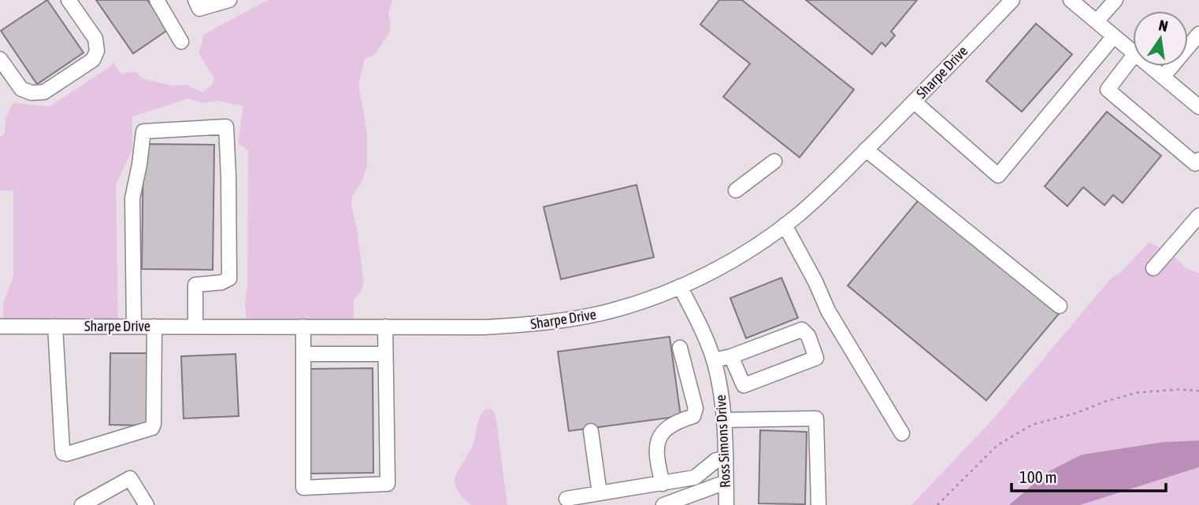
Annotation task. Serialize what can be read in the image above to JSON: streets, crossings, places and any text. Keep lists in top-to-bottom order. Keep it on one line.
{"streets":{"street":["Sharpe Drive","Ross Simons Drive"]},"crossings":[["Sharpe Drive","Ross Simons Drive"]],"scale_bar":"100 m","north":"top"}
